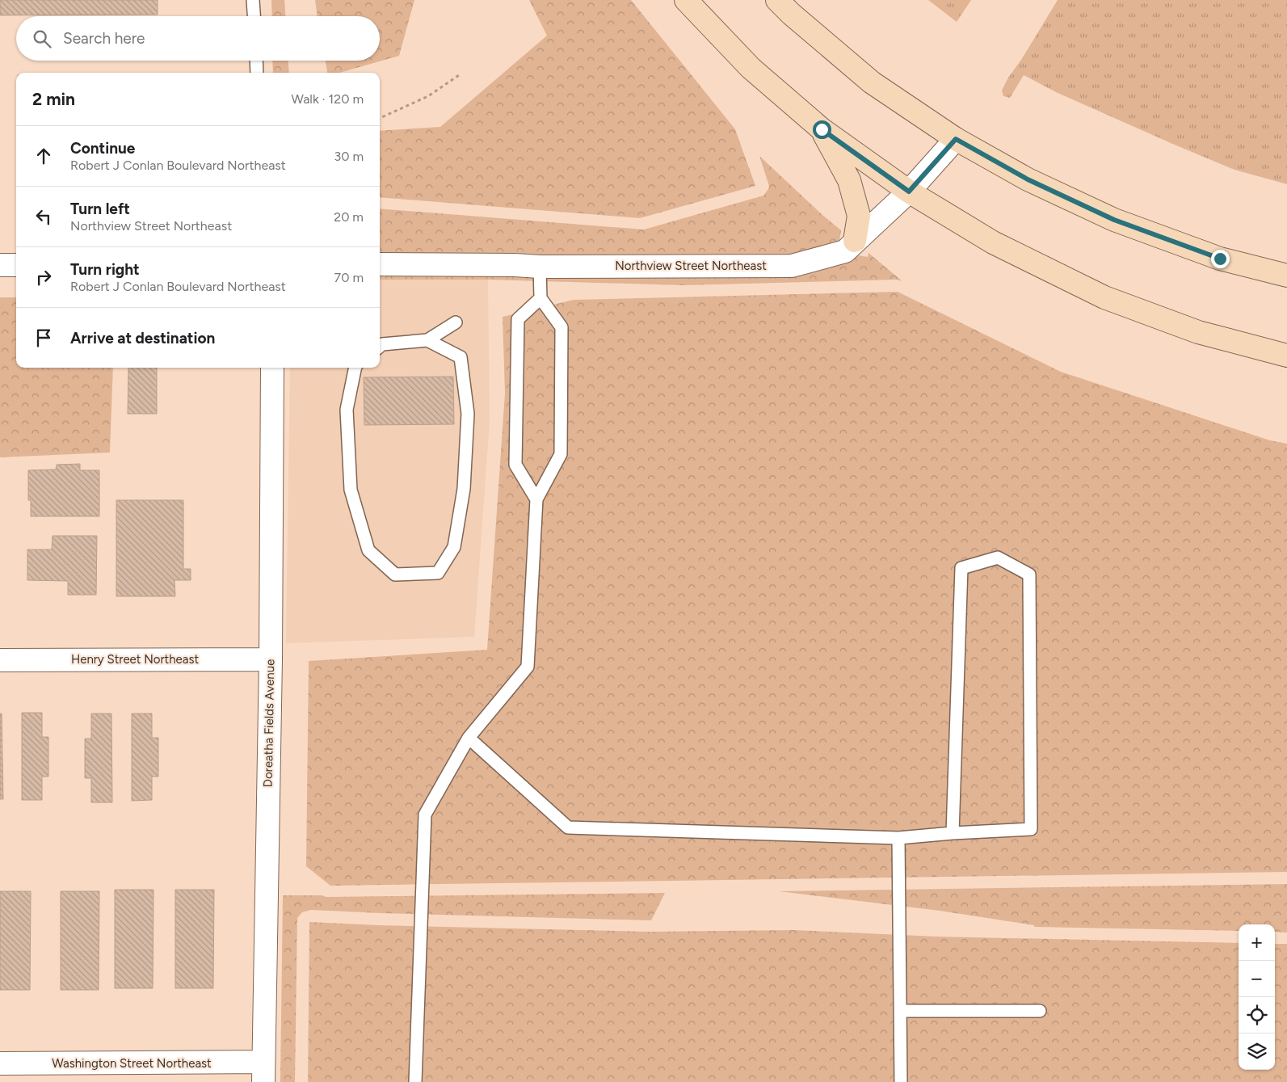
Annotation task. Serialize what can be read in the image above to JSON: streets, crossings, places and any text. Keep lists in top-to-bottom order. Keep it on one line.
{"streets":{"street":["Northview Street Northeast","Henry Street Northeast","Doreatha Fields Avenue","Washington Street Northeast"]},"crossings":[["Henry Street Northeast","Doreatha Fields Avenue"],["Doreatha Fields Avenue","Washington Street Northeast"]],"page":{"search":"Search here","heading":["2 min","Walk · 120 m"],"list":[["Continue","Robert J Conlan Boulevard Northeast","30 m"],["Turn left","Northview Street Northeast","20 m"],["Turn right","Robert J Conlan Boulevard Northeast","70 m"],"Arrive at destination"],"map_buttons":["+","−"]}}
